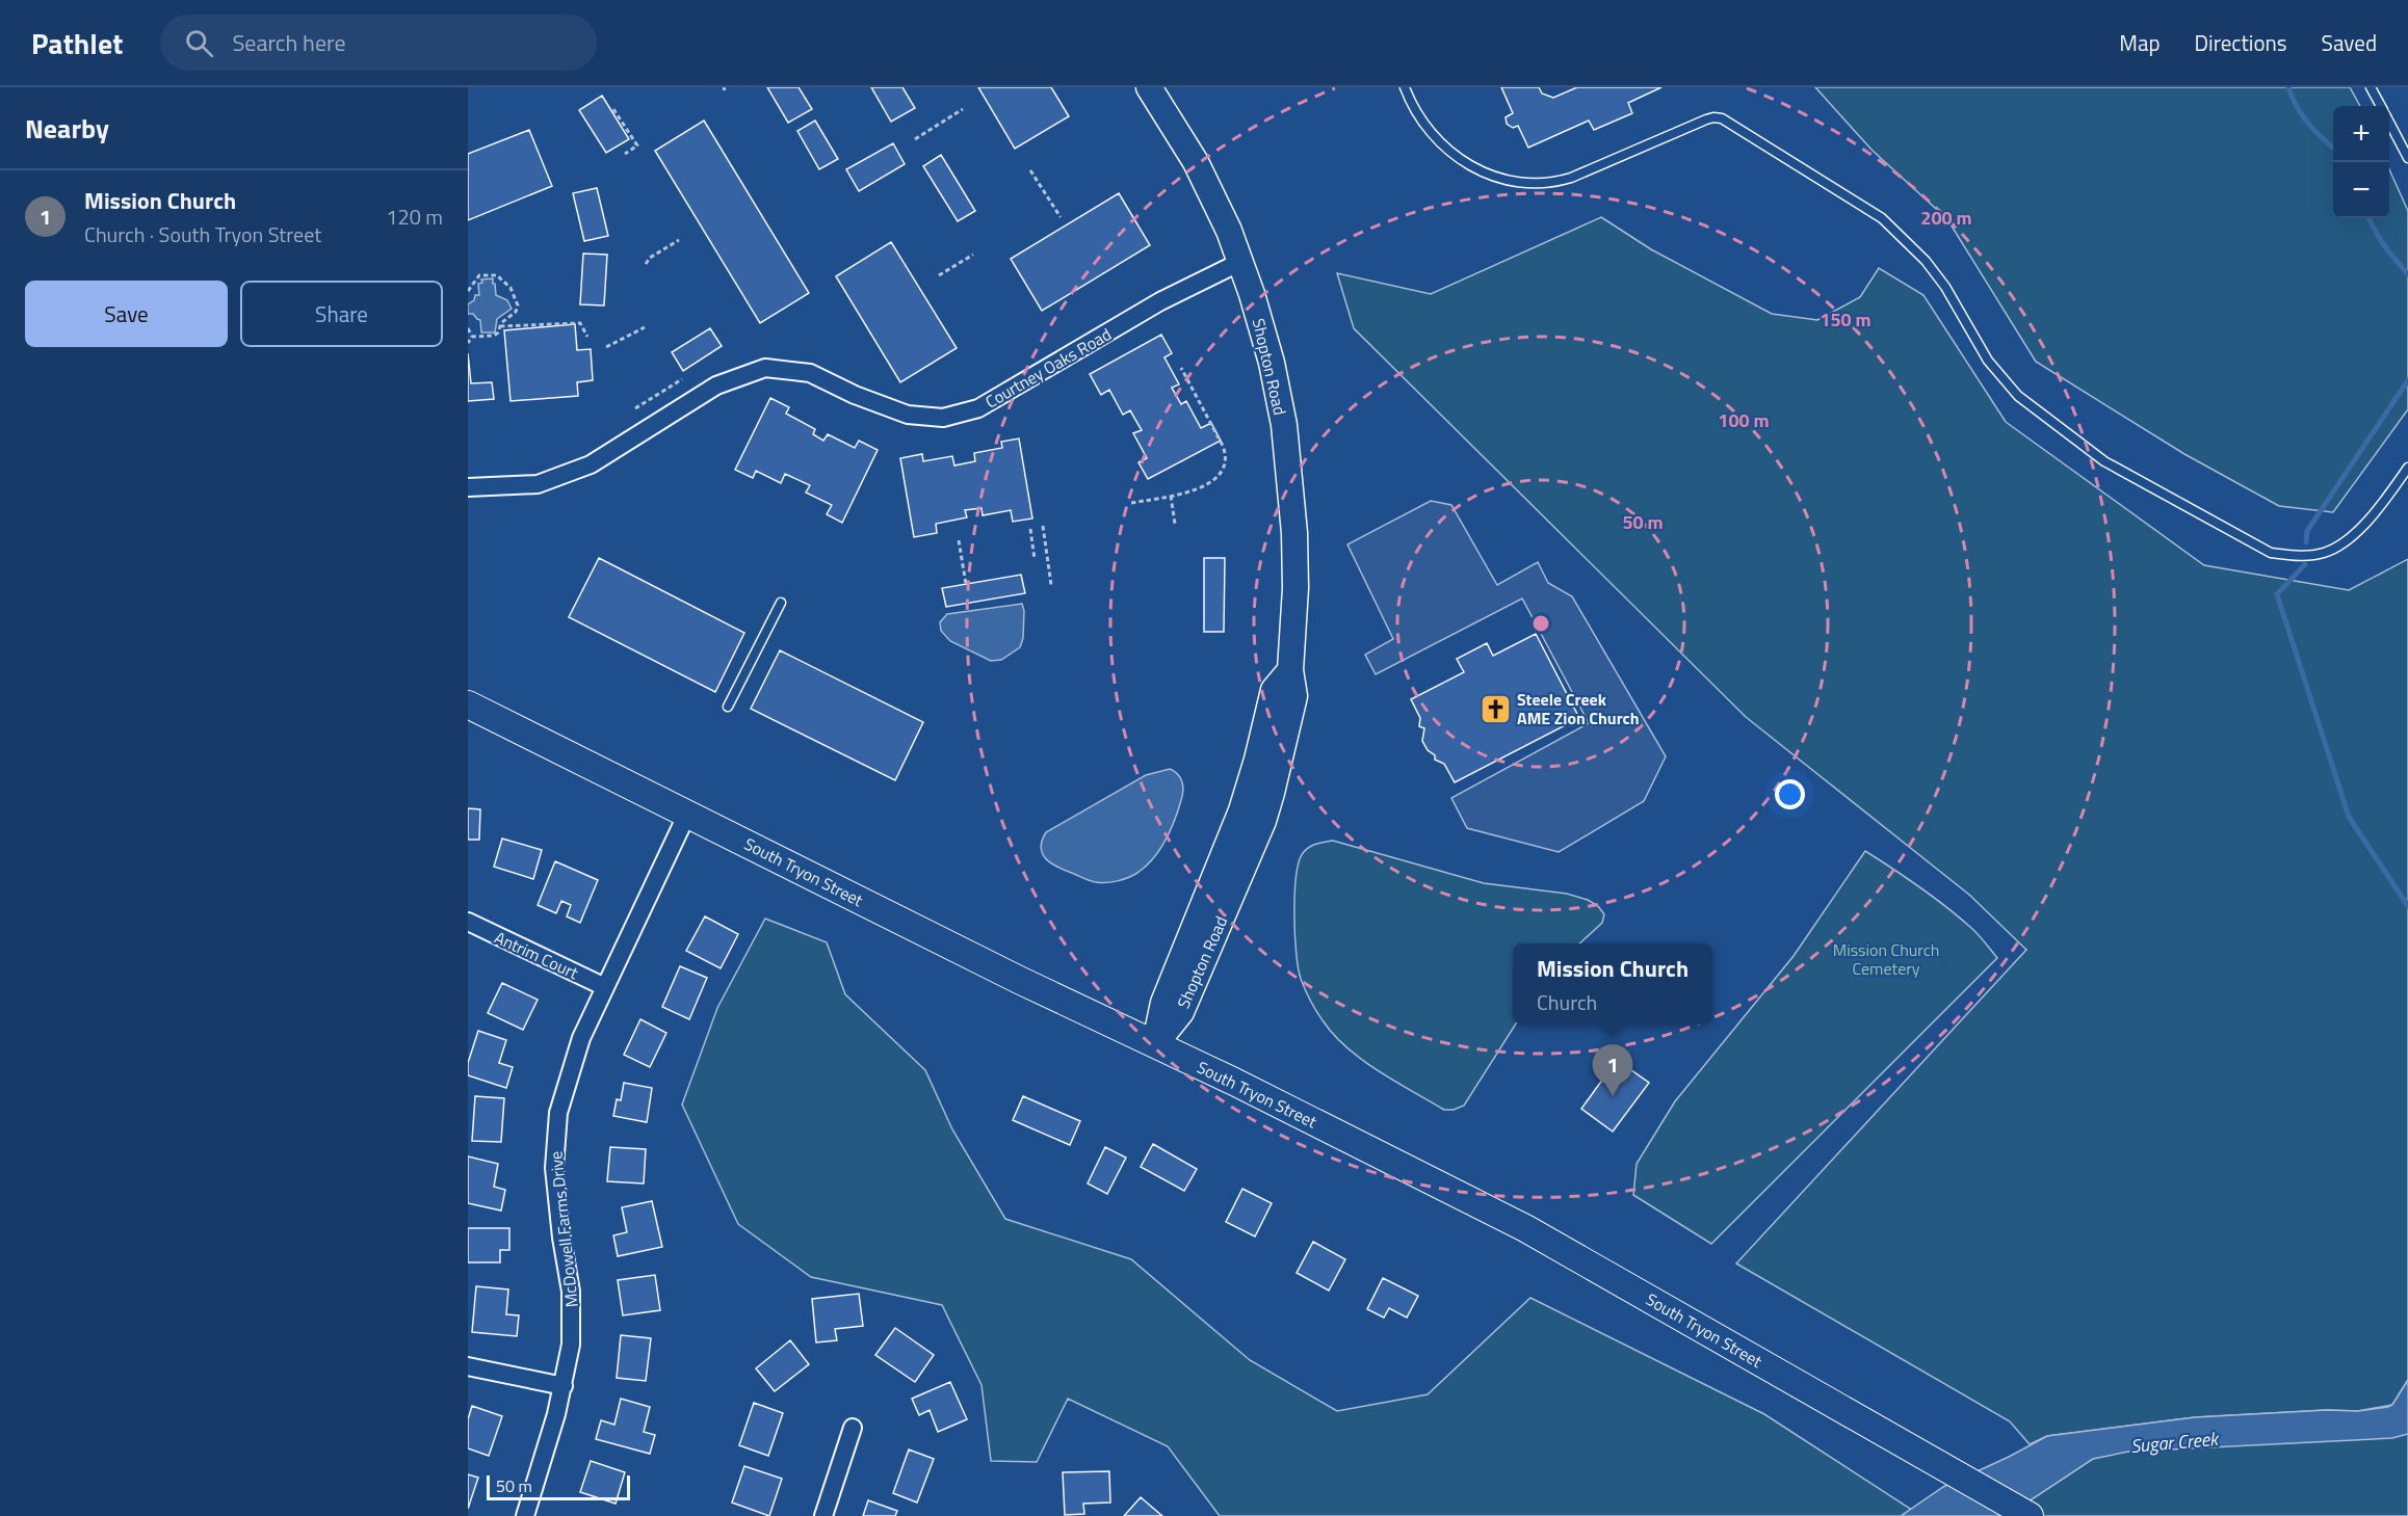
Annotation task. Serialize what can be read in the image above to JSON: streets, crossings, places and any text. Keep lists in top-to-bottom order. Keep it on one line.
{"streets":{"main road":["South Tryon Street"],"street":["Shopton Road","Courtney Oaks Road","Antrim Court","McDowell Farms Drive"]},"crossings":[["Shopton Road","Courtney Oaks Road"],["Shopton Road","South Tryon Street"],["South Tryon Street","McDowell Farms Drive"],["Antrim Court","McDowell Farms Drive"]],"water":["Sugar Creek"],"parks":["Mission Church Cemetery"],"places":{"church":["Steele Creek AME Zion Church"]},"scale_bar":"50 m","page":{"header":"Pathlet","search":"Search here","nav":["Map","Directions","Saved"],"heading":"Nearby","map_buttons":["+","−"],"list":[{"mark":"1","name":"Mission Church","note":"Church · South Tryon Street","value":"120 m"}],"buttons":["Save","Share"],"popup":["Mission Church","Church"],"pins":"1","scale":"50 m"},"rings":["200 m","150 m","100 m","50 m"]}
